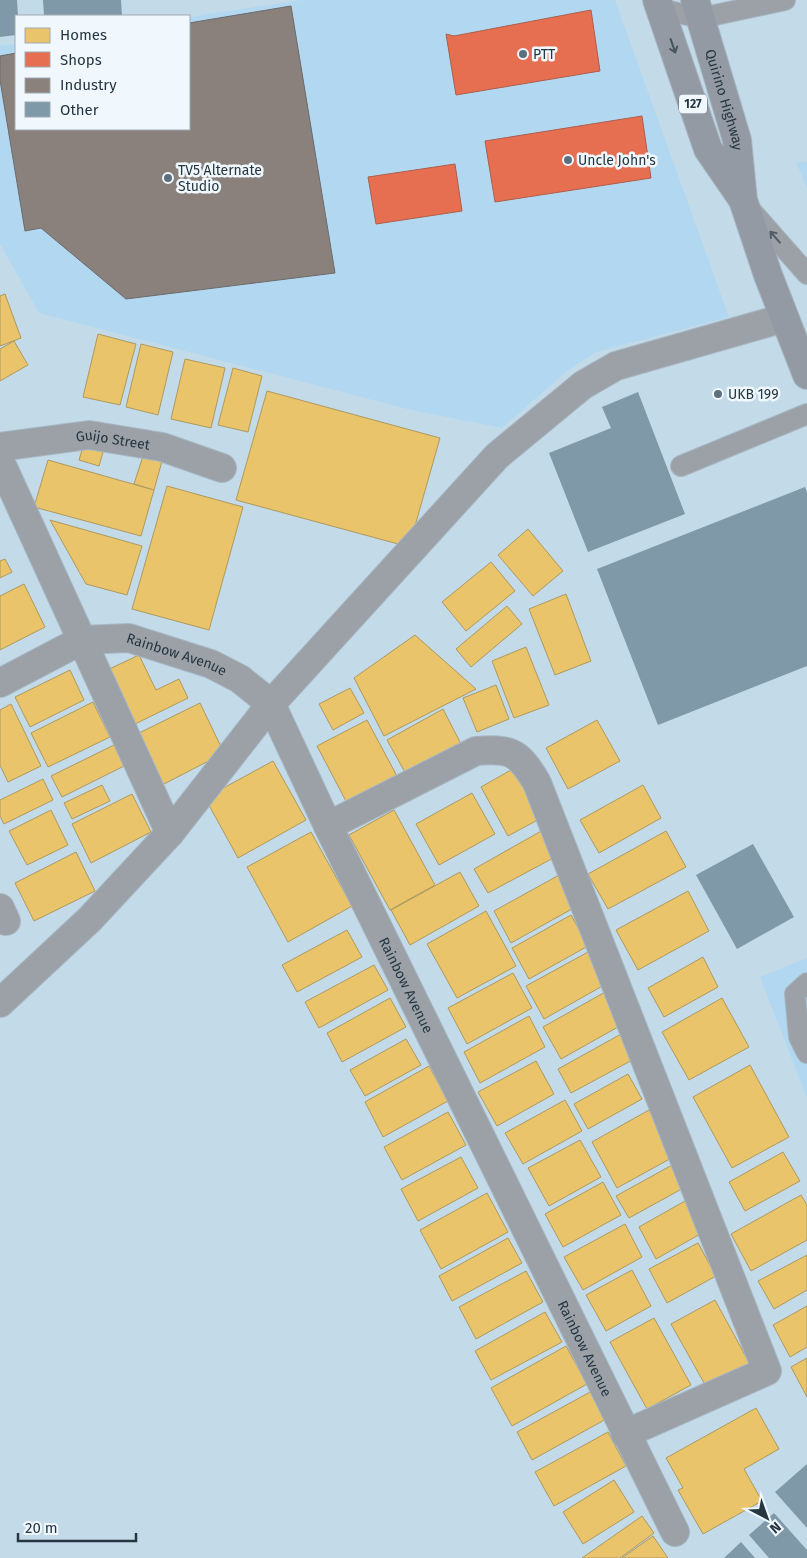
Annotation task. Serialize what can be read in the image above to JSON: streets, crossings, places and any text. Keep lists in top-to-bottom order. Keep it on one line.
{"streets":{"main road":["Quirino Highway","127"],"street":["Guijo Street","Rainbow Avenue"]},"places":["PTT","Uncle John's","TV5 Alternate Studio","UKB 199"],"legend":["Homes","Shops","Industry","Other"],"scale_bar":"20 m","north":"bottom right"}
